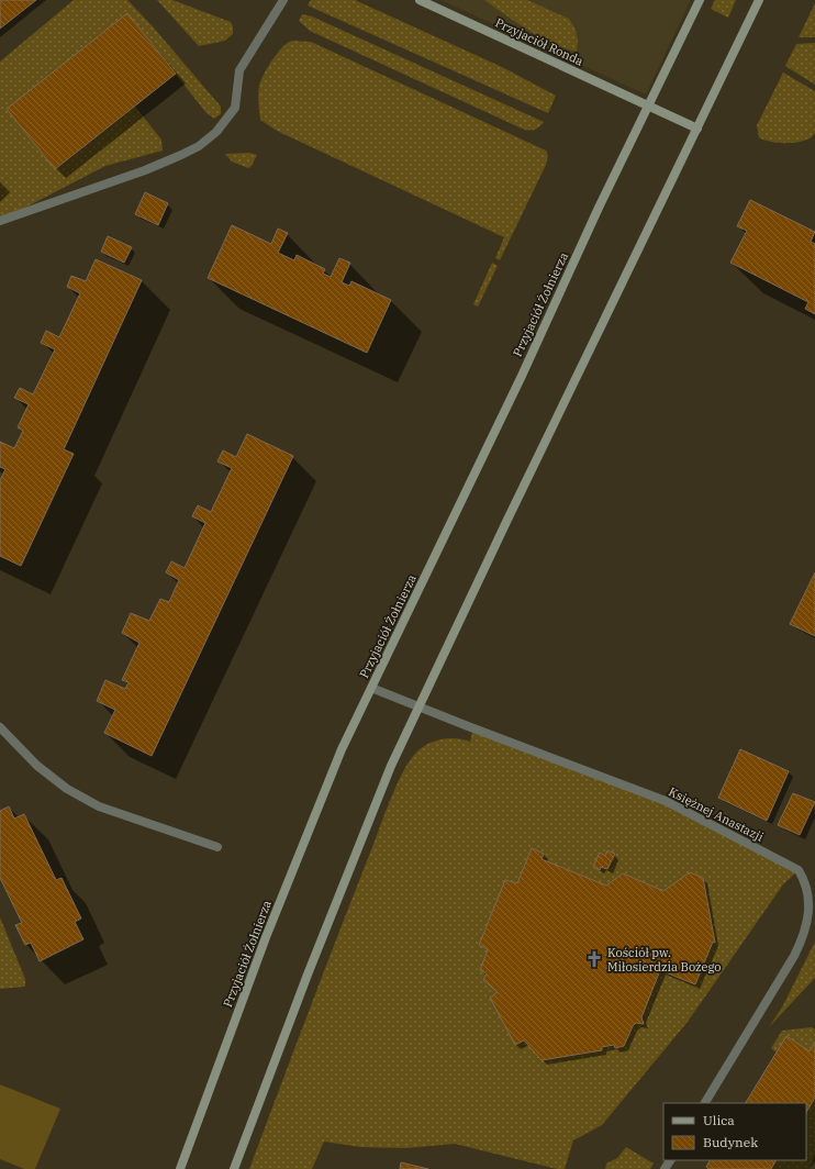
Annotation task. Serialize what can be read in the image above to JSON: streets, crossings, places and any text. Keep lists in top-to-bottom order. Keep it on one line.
{"streets":{"street":["Przyjaciół Ronda","Przyjaciół Żołnierza","Księżnej Anastazji"]},"crossings":[["Przyjaciół Ronda","Przyjaciół Żołnierza"],["Przyjaciół Żołnierza","Księżnej Anastazji"]],"places":{"church":["Kościół pw. Miłosierdzia Bożego"]},"legend":["Ulica","Budynek"]}
